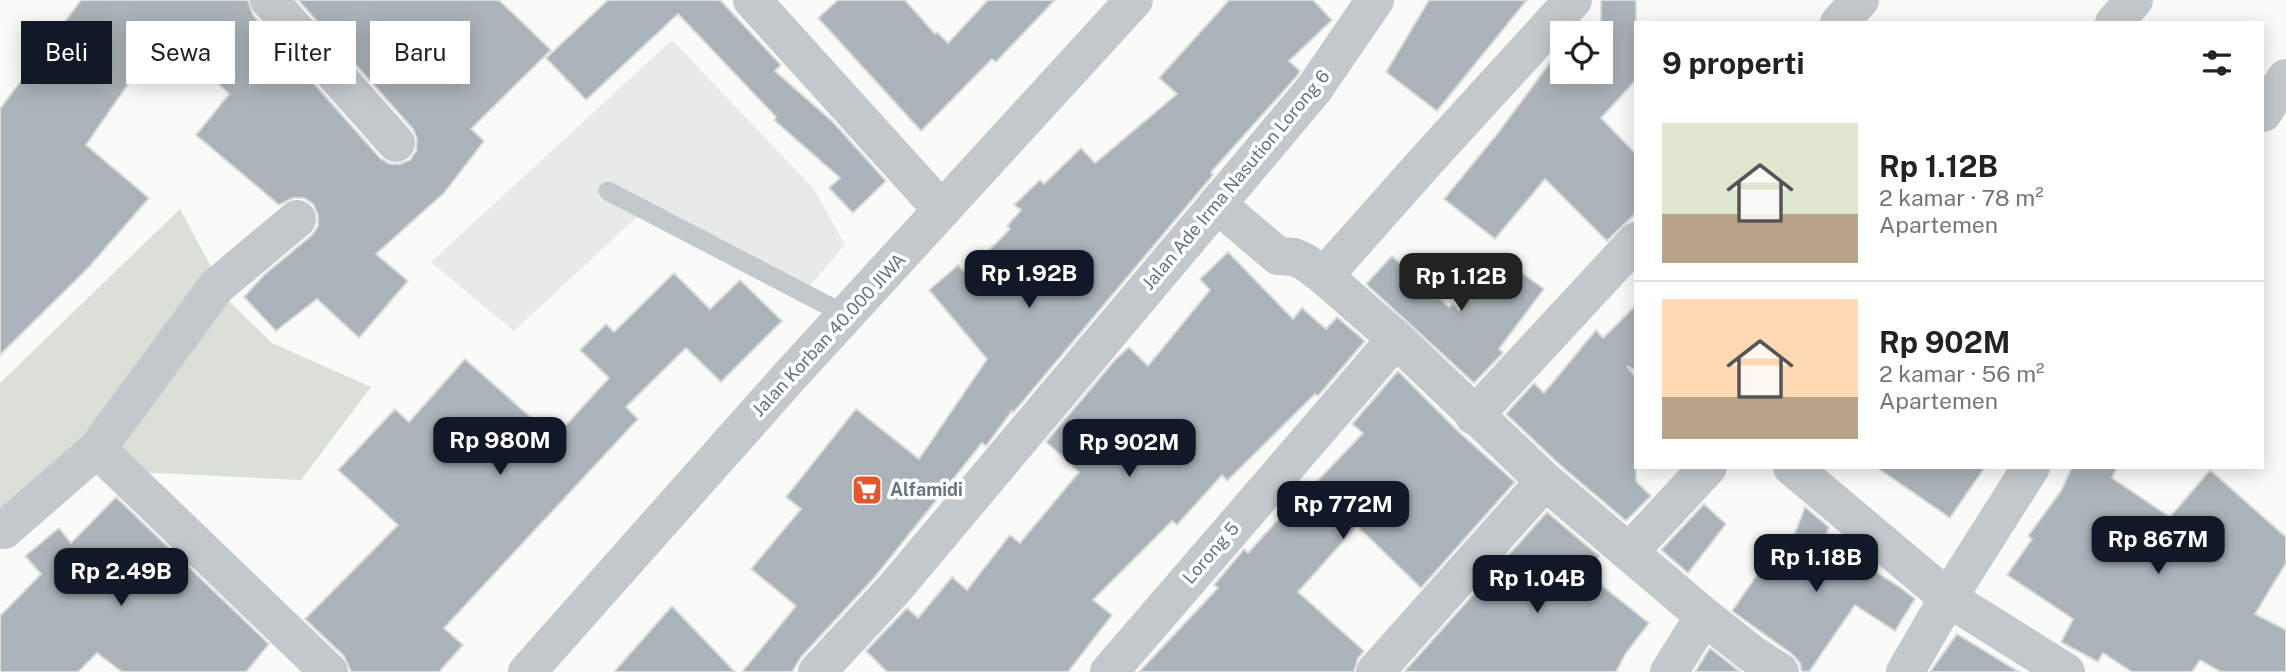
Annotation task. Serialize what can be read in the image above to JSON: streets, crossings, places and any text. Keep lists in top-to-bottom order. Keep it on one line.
{"streets":{"street":["Jalan Ade Irma Nasution Lorong 6","Jalan Korban 40.000 JIWA","Lorong 5"]},"places":{"supermarket":["Alfamidi"]},"page":{"chip":["Beli","Sewa","Filter","Baru"],"heading":"9 properti","list":[{"name":"Rp 1.12B","note":"2 kamar · 78 m² · Apartemen"},{"name":"Rp 902M","note":"2 kamar · 56 m² · Apartemen"}],"price":["Rp 1.92B","Rp 1.12B","Rp 980M","Rp 902M","Rp 772M","Rp 867M","Rp 1.18B","Rp 2.49B","Rp 1.04B"]}}
